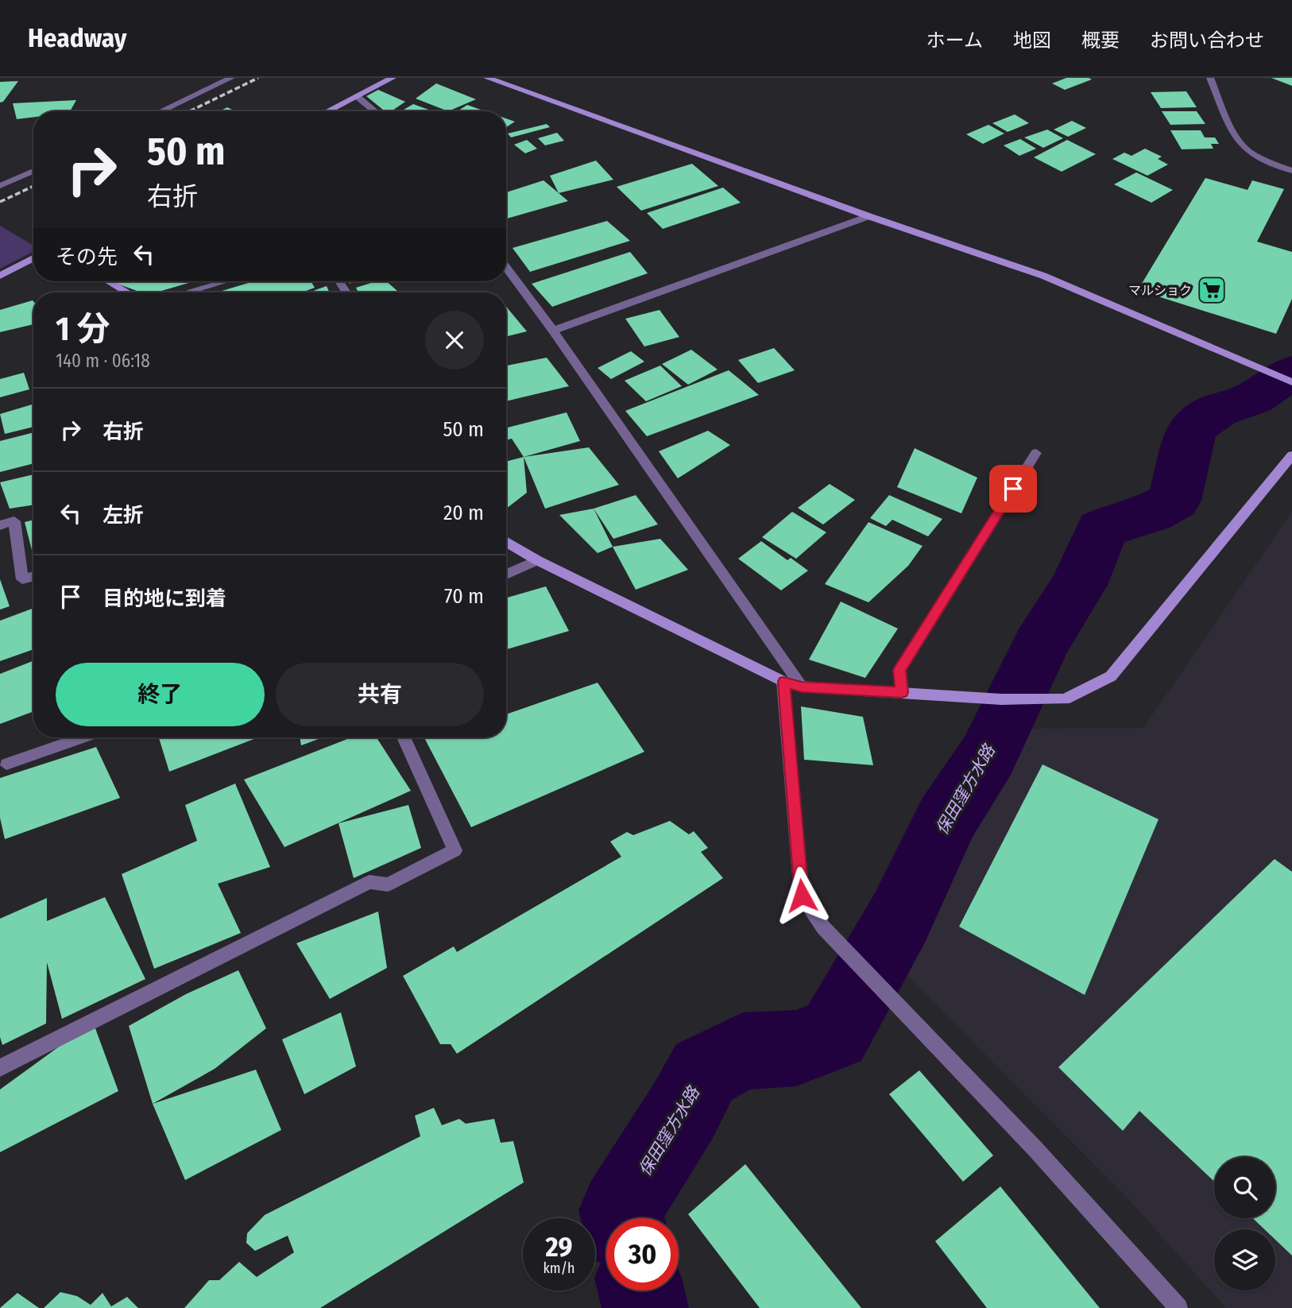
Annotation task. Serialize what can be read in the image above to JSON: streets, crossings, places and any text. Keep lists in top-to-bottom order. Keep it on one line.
{"water":["保田窪方水路"],"places":{"supermarket":["マルショク"]},"page":{"header":"Headway","nav":["ホーム","地図","概要","お問い合わせ"],"turn":["50 m","右折"],"then":"その先","heading":["1 分","140 m · 06:18"],"list":[{"name":"右折","value":"50 m"},{"name":"左折","value":"20 m"},{"name":"目的地に到着","value":"70 m"}],"buttons":["終了","共有"],"speed":"29 km/h","limit":"30"}}
